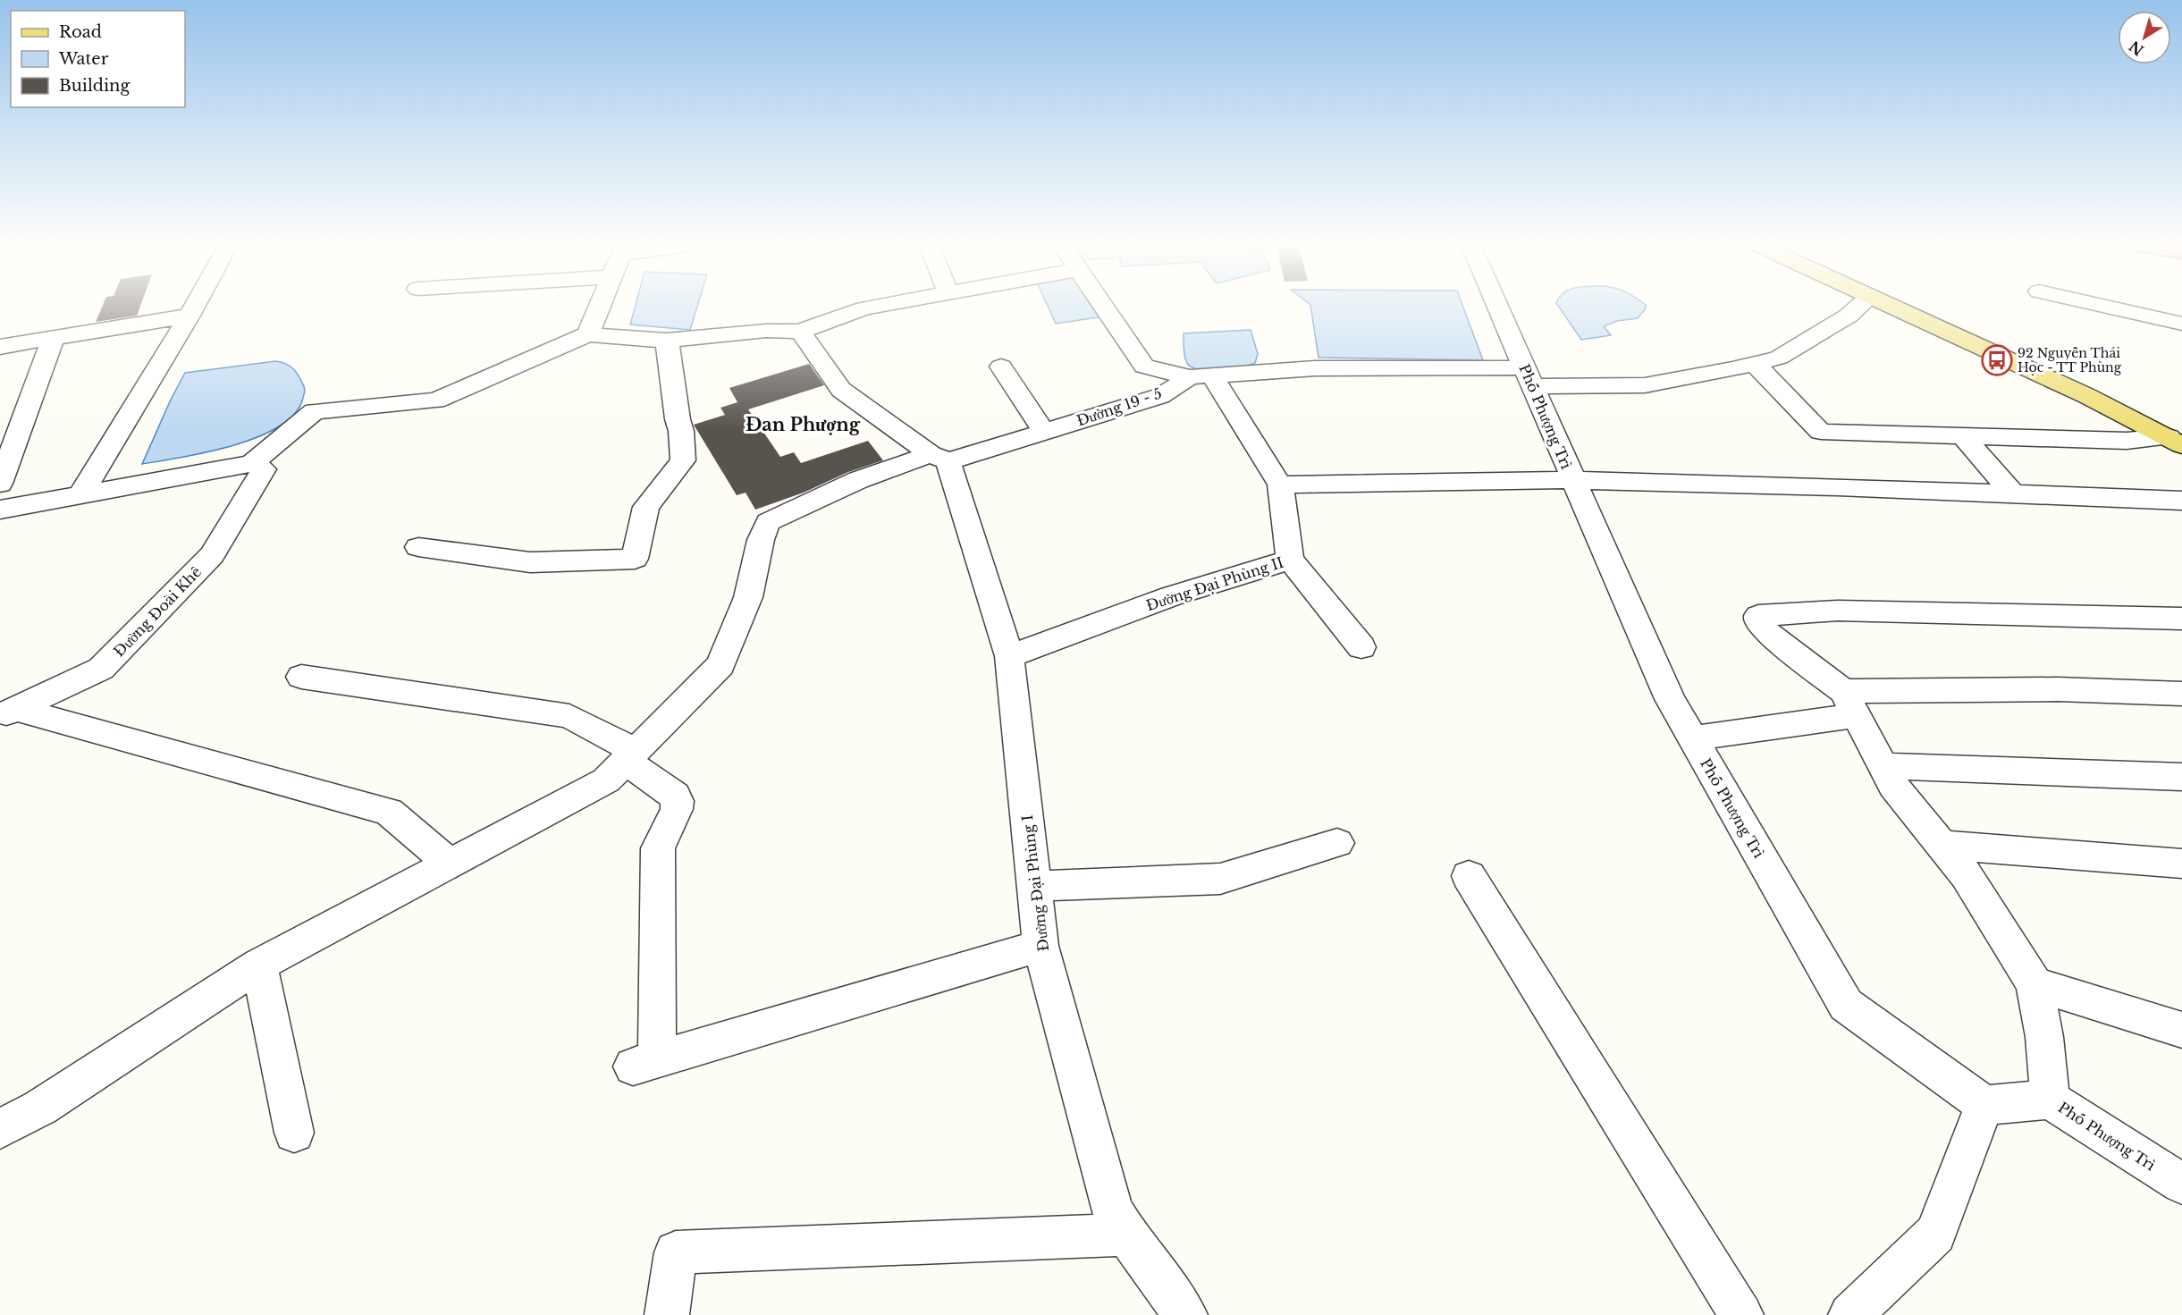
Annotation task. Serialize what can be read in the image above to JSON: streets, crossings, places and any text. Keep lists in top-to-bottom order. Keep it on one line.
{"streets":{"street":["Đường 19 - 5","Phố Phượng Trì","Đường Đại Phùng II","Đường Đoài Khê","Đường Đại Phùng I"]},"crossings":[["Đường 19 - 5","Phố Phượng Trì"],["Đường 19 - 5","Đường Đại Phùng II"],["Đường 19 - 5","Đường Đại Phùng I"],["Đường Đại Phùng II","Đường Đại Phùng I"]],"districts":["Đan Phượng"],"places":{"bus stop":["92 Nguyễn Thái Học - TT Phùng"]},"legend":["Road","Water","Building"],"north":"bottom left"}
